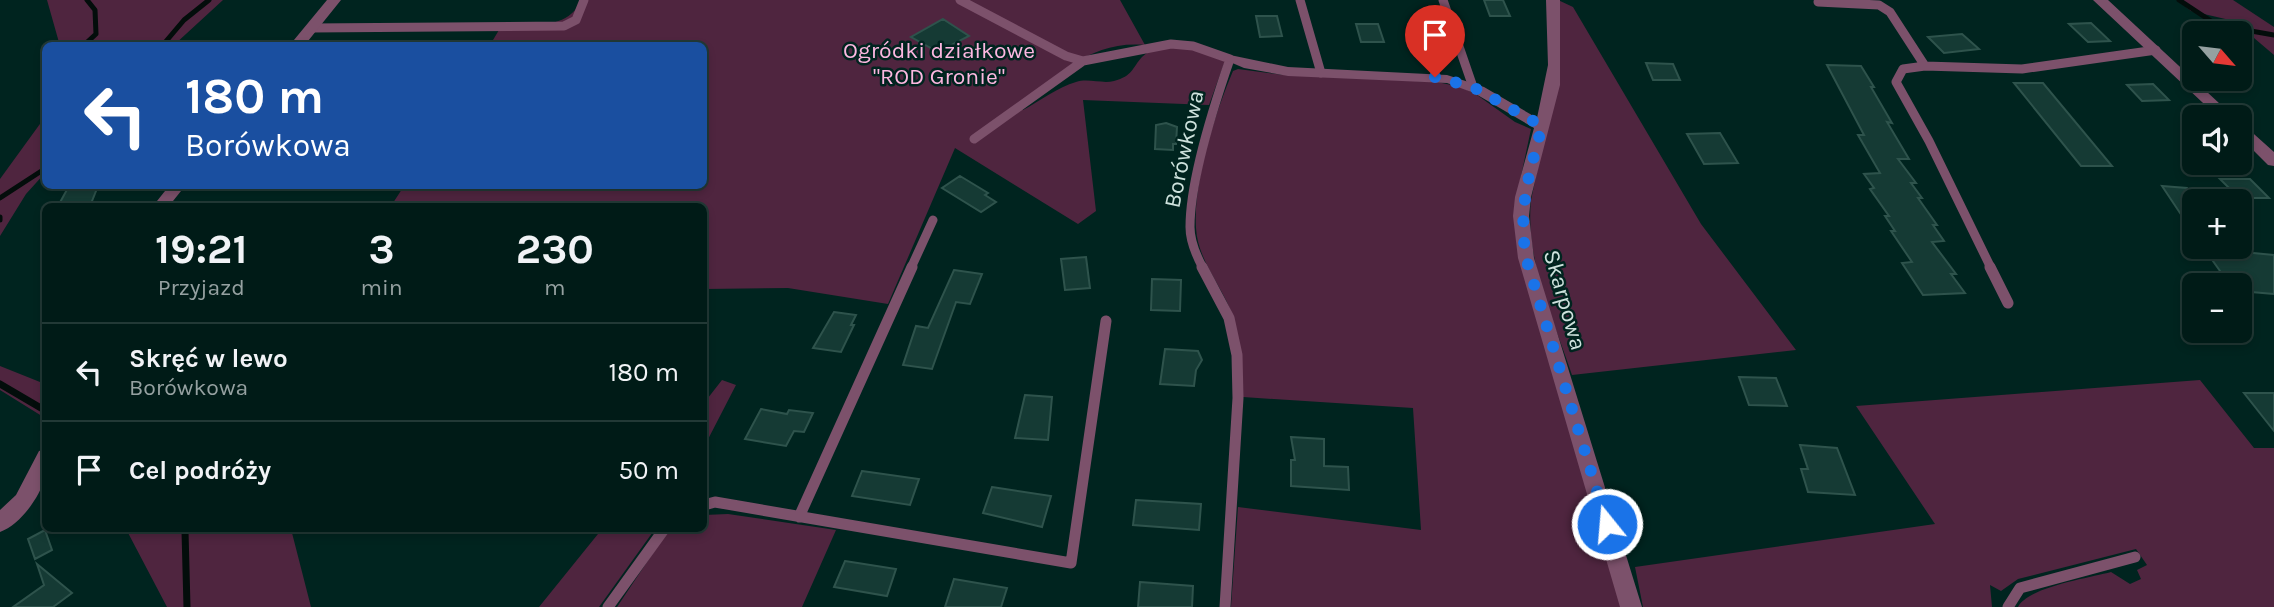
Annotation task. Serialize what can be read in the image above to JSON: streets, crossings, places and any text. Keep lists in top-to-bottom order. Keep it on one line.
{"streets":{"street":["Skarpowa"],"lane":["Borówkowa"]},"parks":["Ogródki działkowe \"ROD Gronie\""],"north":"bottom right","page":{"map_buttons":["+","−"],"turn":["180 m","Borówkowa"],"eta":["19:21","Przyjazd","3","min","230","m"],"list":[{"name":"Skręć w lewo","note":"Borówkowa","value":"180 m"},{"name":"Cel podróży","value":"50 m"}]}}
